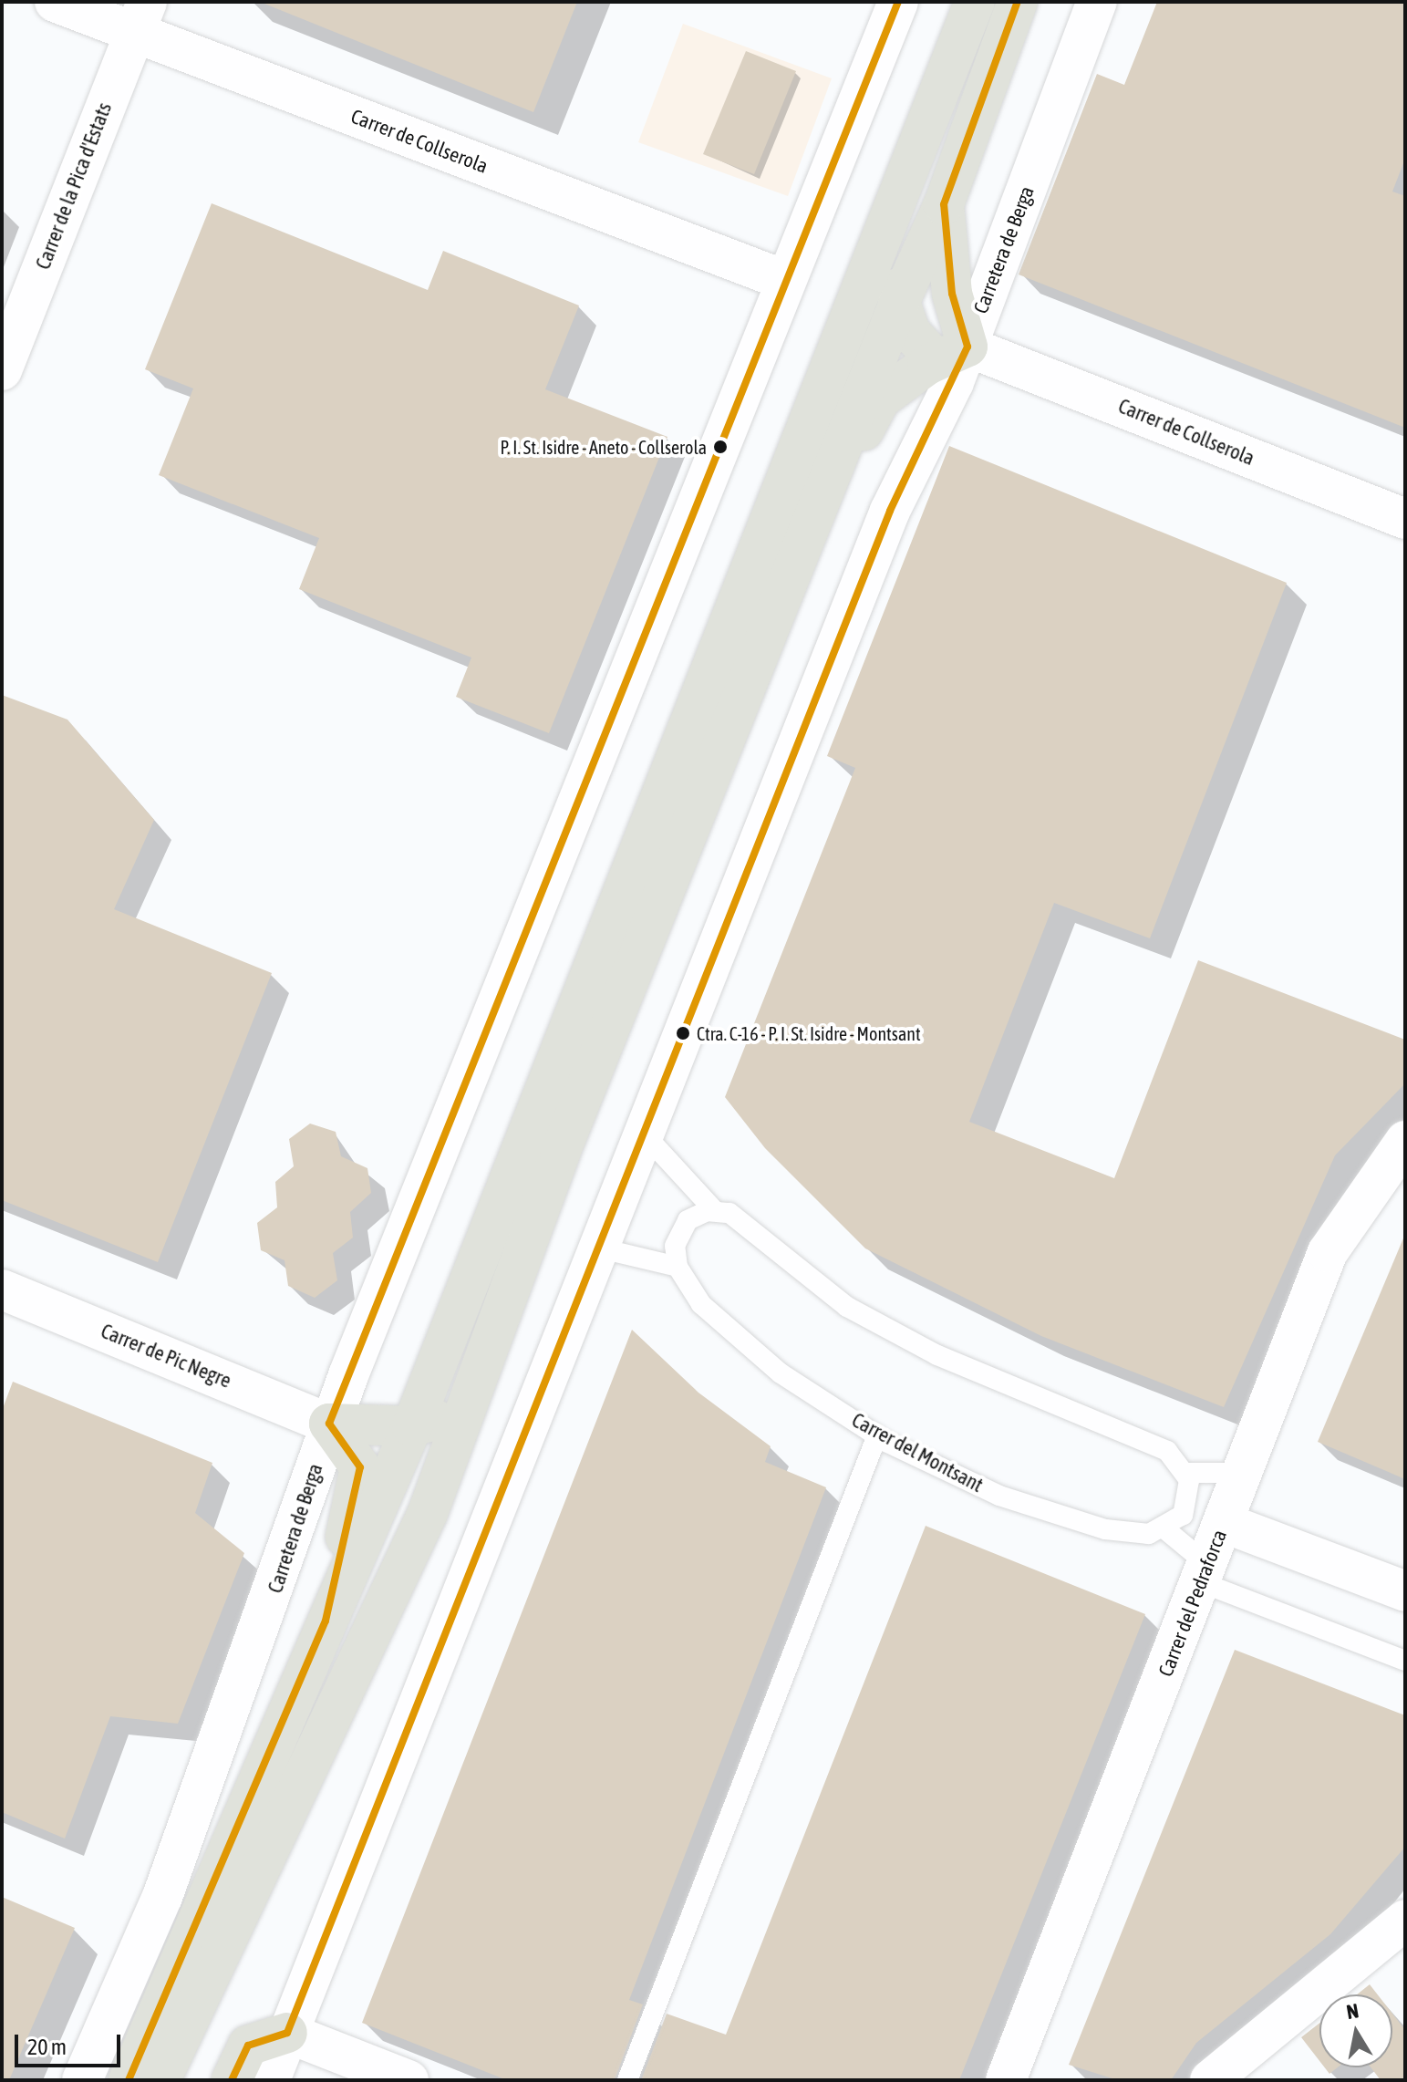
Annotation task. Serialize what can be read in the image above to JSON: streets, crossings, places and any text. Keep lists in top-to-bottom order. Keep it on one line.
{"streets":{"street":["Carrer de Collserola","Carrer de la Pica d'Estats","Carretera de Berga","Carrer de Pic Negre","Carrer del Pedraforca"],"lane":["Carrer del Montsant"]},"crossings":[["Carrer de Collserola","Carrer de la Pica d'Estats"],["Carrer de Collserola","Carretera de Berga"],["Carretera de Berga","Carrer de Pic Negre"]],"places":["P. I. St. Isidre - Aneto - Collserola","Ctra. C-16 - P. I. St. Isidre - Montsant"],"scale_bar":"20 m","north":"top"}
